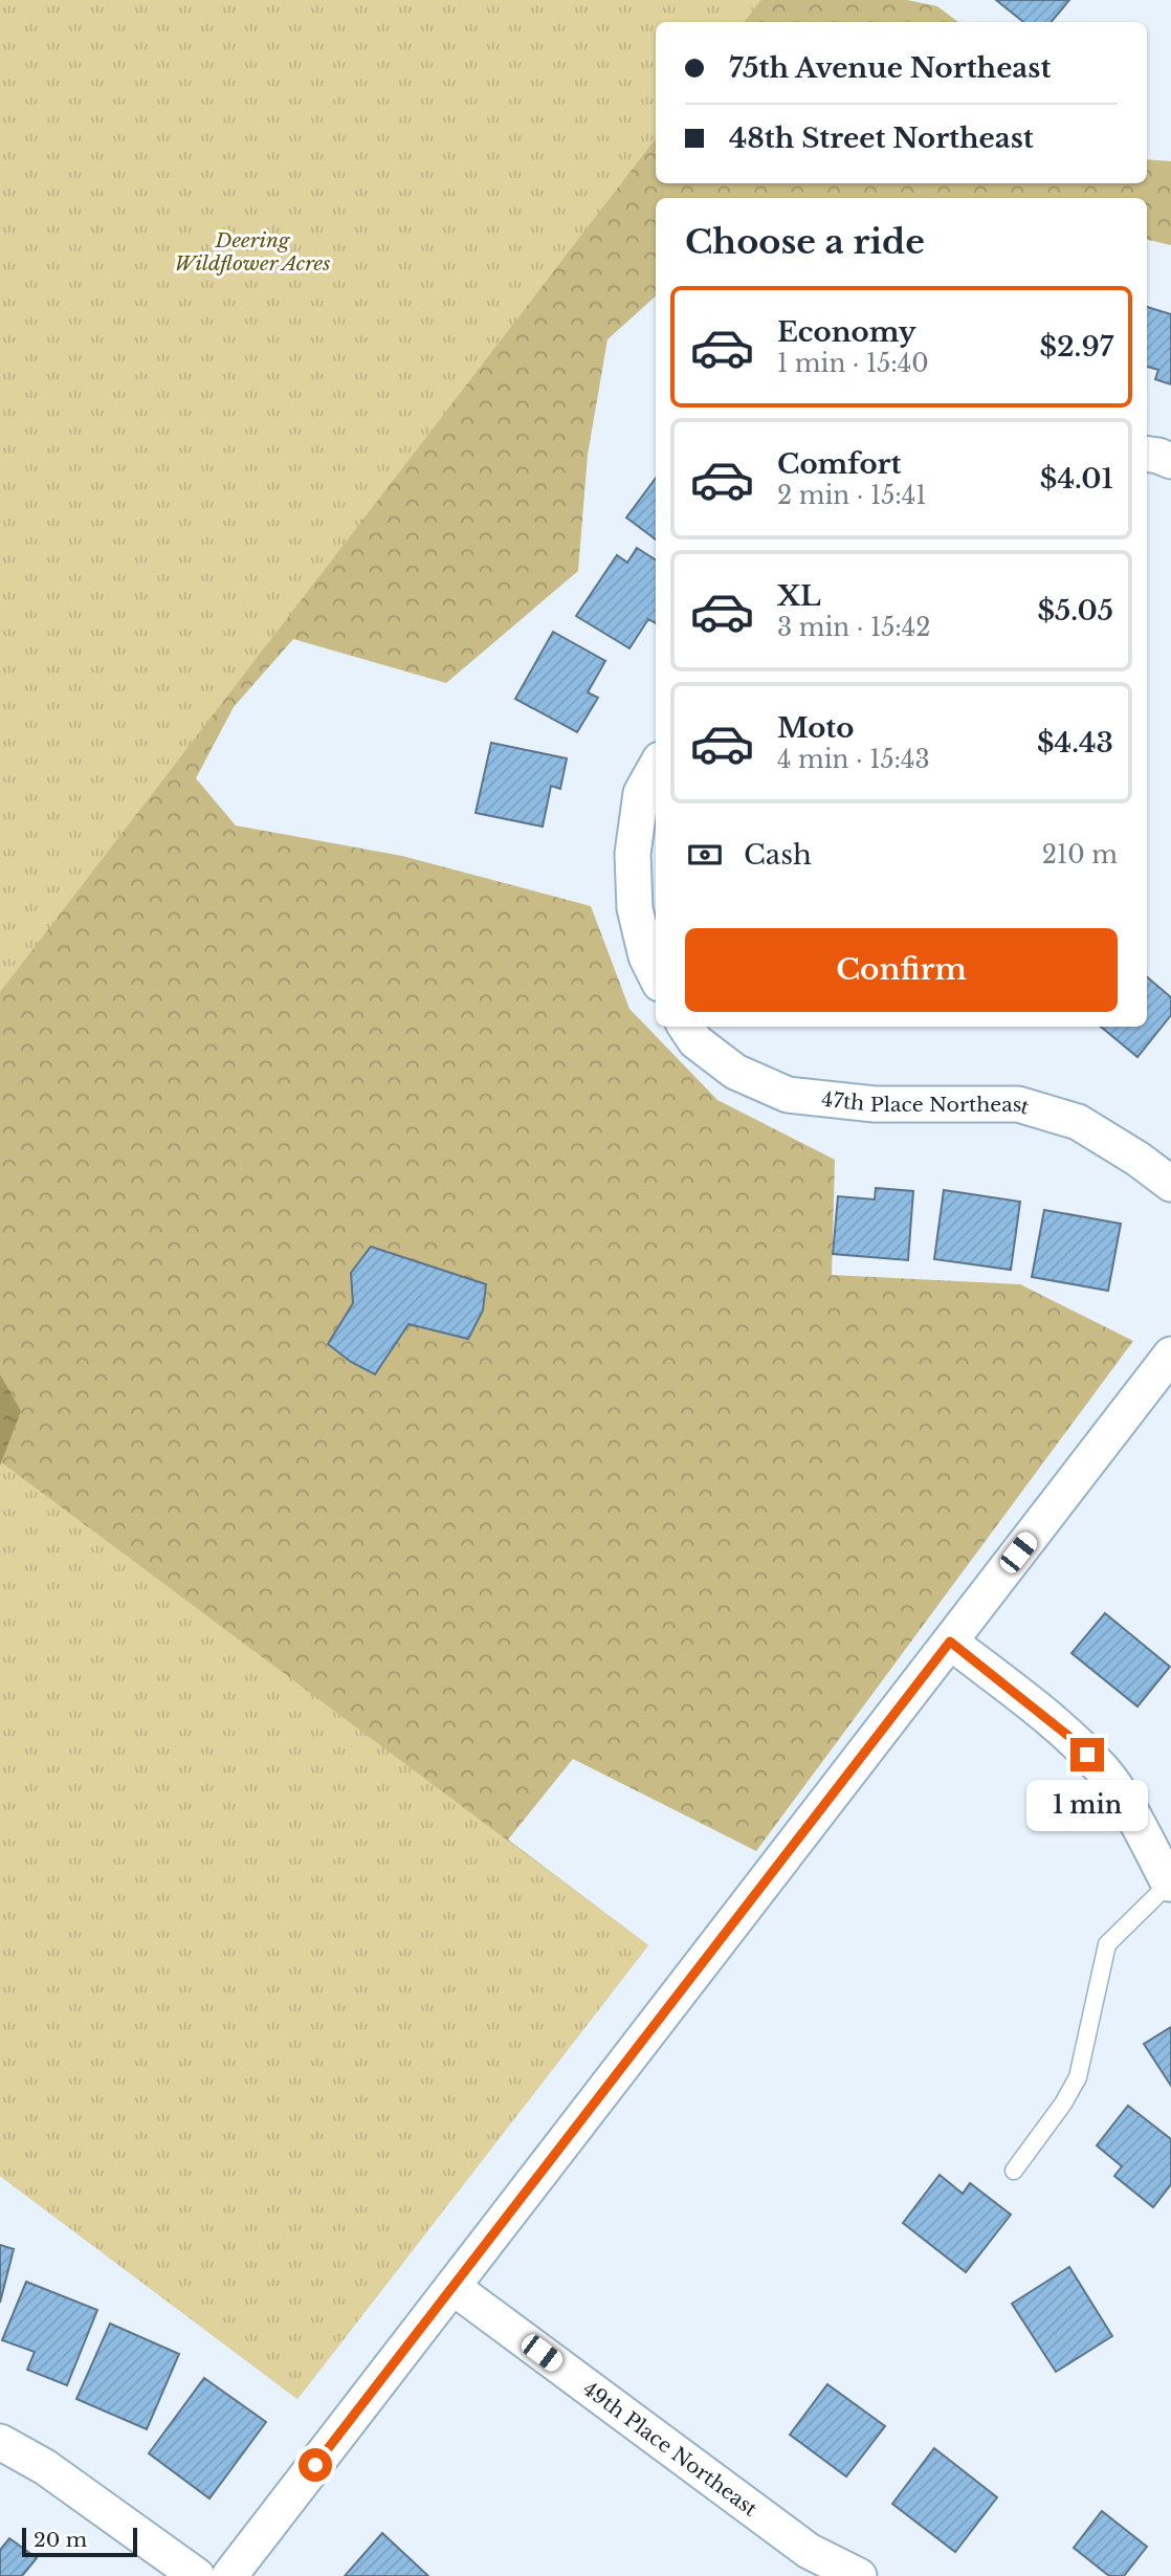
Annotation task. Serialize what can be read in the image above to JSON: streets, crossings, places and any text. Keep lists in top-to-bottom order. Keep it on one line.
{"streets":{"street":["47th Place Northeast","49th Place Northeast"]},"parks":["Deering Wildflower Acres"],"scale_bar":"20 m","page":{"banner":["75th Avenue Northeast","48th Street Northeast"],"heading":"Choose a ride","list":[{"name":"Economy","note":"1 min · 15:40","value":"$2.97"},{"name":"Comfort","note":"2 min · 15:41","value":"$4.01"},{"name":"XL","note":"3 min · 15:42","value":"$5.05"},{"name":"Moto","note":"4 min · 15:43","value":"$4.43"}],"pay":["Cash","210 m"],"buttons":"Confirm","bubble":"1 min","scale":"20 m"}}
